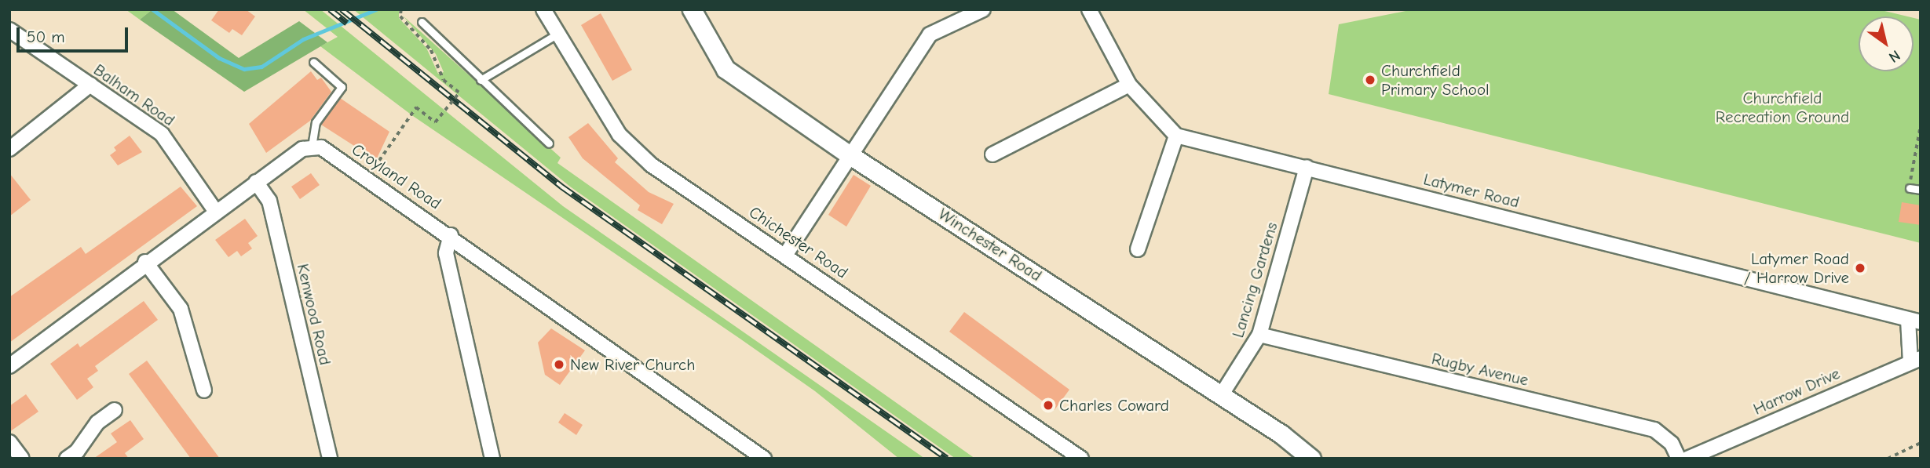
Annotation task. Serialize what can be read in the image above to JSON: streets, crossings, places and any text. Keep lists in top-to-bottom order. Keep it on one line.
{"streets":{"street":["Balham Road","Croyland Road","Latymer Road","Chichester Road","Winchester Road","Lancing Gardens","Kenwood Road","Rugby Avenue","Harrow Drive"]},"crossings":[["Latymer Road","Lancing Gardens"],["Latymer Road","Harrow Drive"],["Winchester Road","Lancing Gardens"],["Lancing Gardens","Rugby Avenue"]],"parks":["Churchfield Recreation Ground"],"places":["Churchfield Primary School","Latymer Road / Harrow Drive","New River Church","Charles Coward"],"scale_bar":"50 m","north":"bottom right"}
